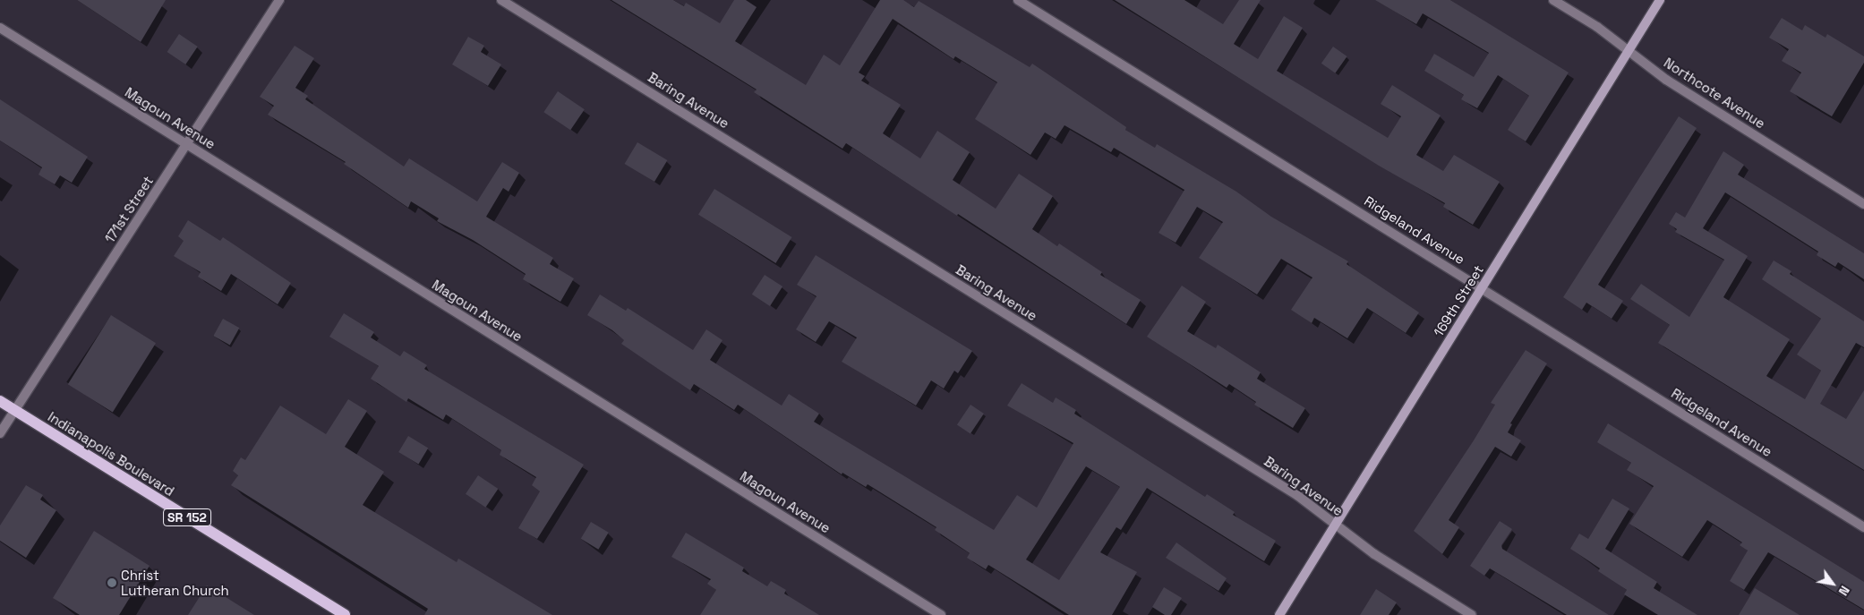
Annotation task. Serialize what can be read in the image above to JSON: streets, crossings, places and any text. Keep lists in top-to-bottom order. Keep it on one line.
{"streets":{"main road":["Indianapolis Boulevard","SR 152"],"street":["Northcote Avenue","Baring Avenue","Magoun Avenue","171st Street","Ridgeland Avenue","169th Street"]},"crossings":[["Northcote Avenue","169th Street"],["Baring Avenue","169th Street"],["Magoun Avenue","171st Street"],["171st Street","Indianapolis Boulevard"],["Ridgeland Avenue","169th Street"]],"places":["Christ Lutheran Church"],"north":"bottom right"}
